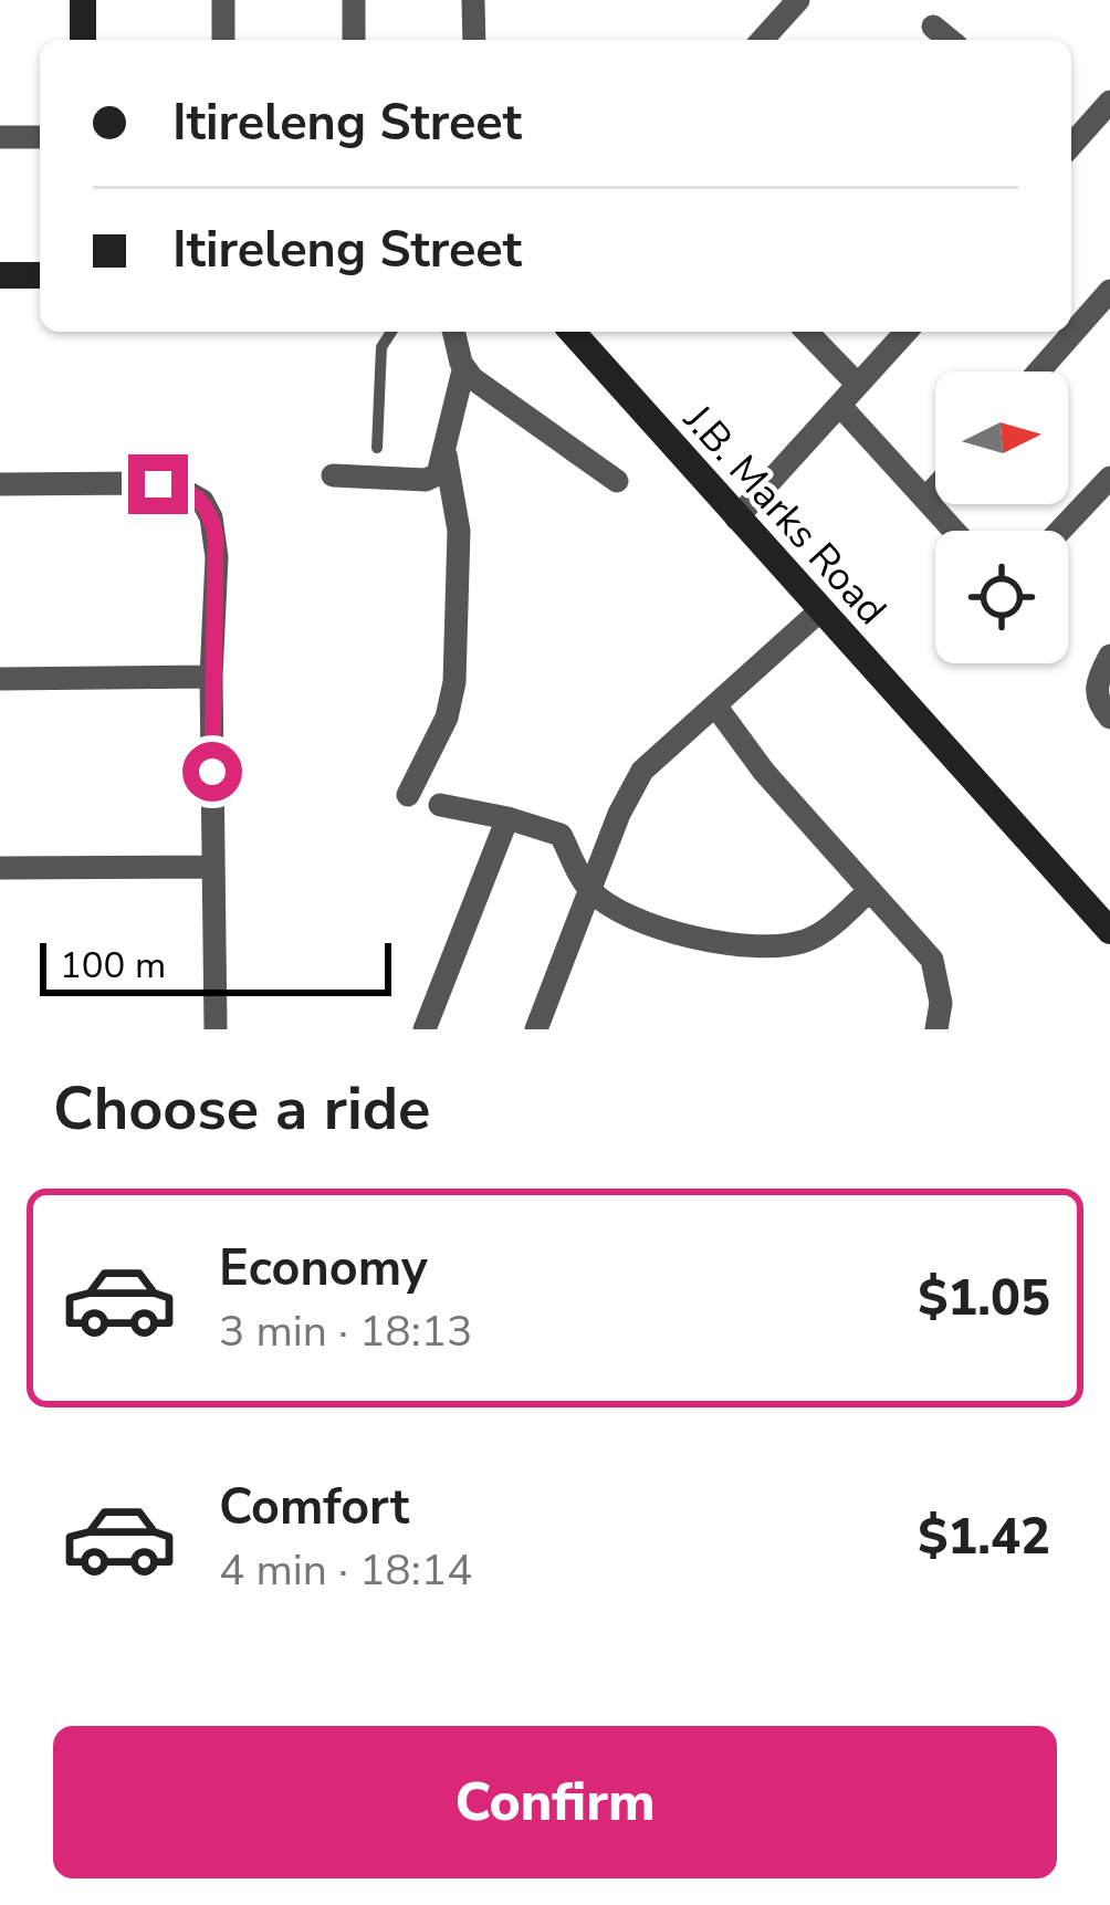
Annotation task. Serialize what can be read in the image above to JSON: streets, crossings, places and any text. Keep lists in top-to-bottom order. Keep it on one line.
{"streets":{"street":["J.B. Marks Road"]},"scale_bar":"100 m","north":"right","page":{"banner":["Itireleng Street","Itireleng Street"],"scale":"100 m","heading":"Choose a ride","list":[{"name":"Economy","note":"3 min · 18:13","value":"$1.05"},{"name":"Comfort","note":"4 min · 18:14","value":"$1.42"}],"buttons":"Confirm"}}
